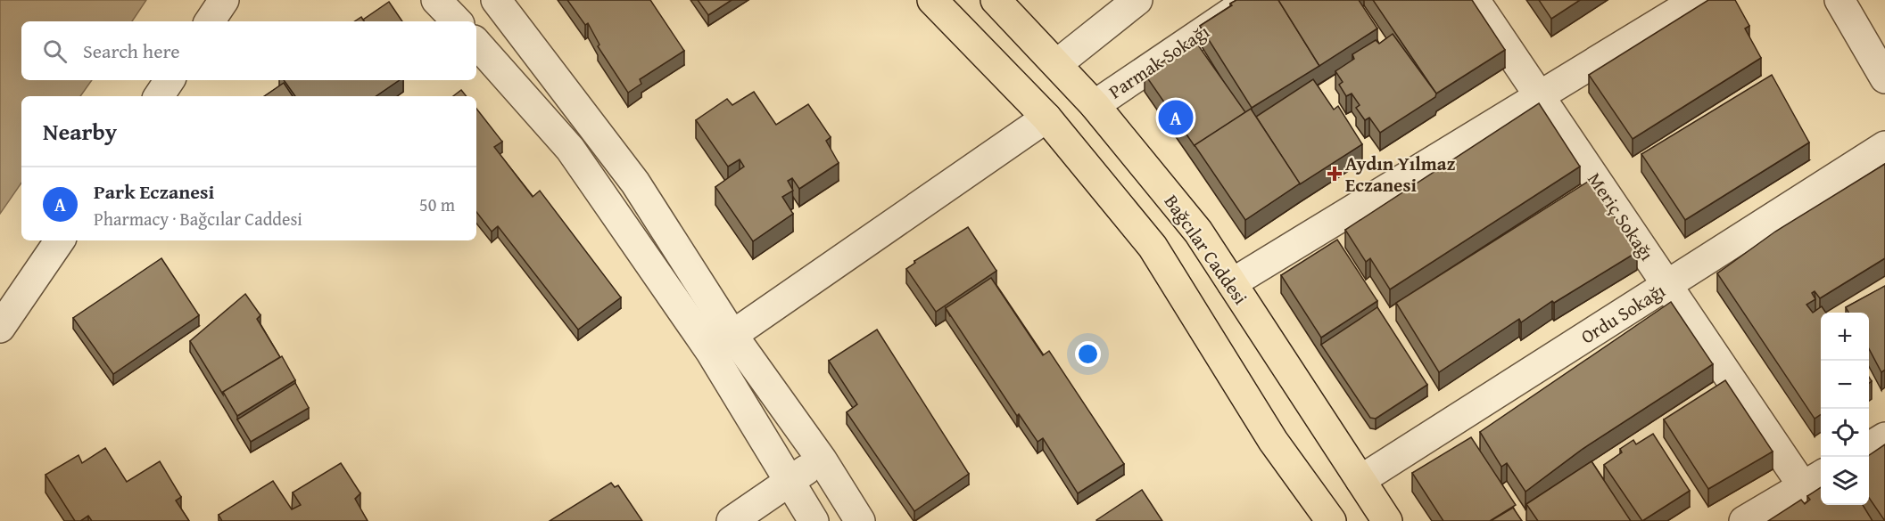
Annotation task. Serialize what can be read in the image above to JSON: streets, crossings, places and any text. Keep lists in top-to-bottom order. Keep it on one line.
{"streets":{"main road":["Bağcılar Caddesi"],"street":["Parmak Sokağı","Meriç Sokağı","Ordu Sokağı"]},"crossings":[["Parmak Sokağı","Bağcılar Caddesi"],["Meriç Sokağı","Ordu Sokağı"],["Bağcılar Caddesi","Ordu Sokağı"]],"places":{"health":["Aydın Yılmaz Eczanesi"]},"page":{"search":"Search here","heading":"Nearby","pins":"A","list":[{"mark":"A","name":"Park Eczanesi","note":"Pharmacy · Bağcılar Caddesi","value":"50 m"}],"map_buttons":["+","−"]}}
